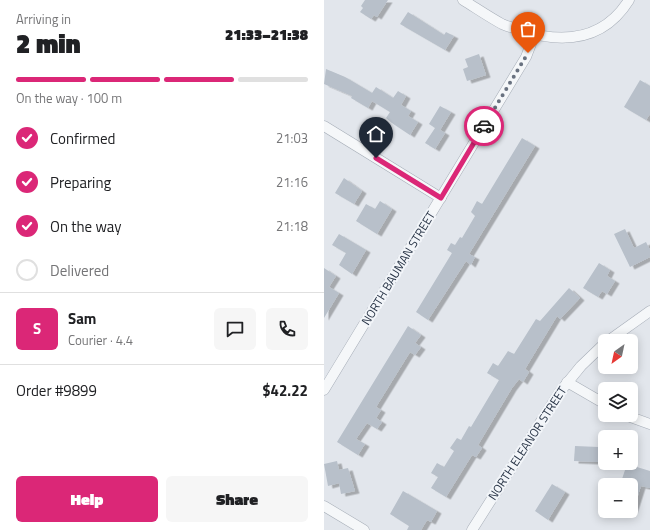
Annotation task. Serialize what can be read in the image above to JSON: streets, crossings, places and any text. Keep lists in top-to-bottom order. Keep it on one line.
{"streets":{"street":["NORTH BAUMAN STREET","NORTH ELEANOR STREET"]},"north":"bottom left","page":{"heading":["2 min","Arriving in","21:33–21:38"],"panel":["Sam","Courier · 4.4","Order #9899","$42.22"],"bar":"On the way · 100 m","list":[["Confirmed","21:03"],["Preparing","21:16"],["On the way","21:18"],"Delivered"],"round":"S","map_buttons":["+","−"],"buttons":["Help","Share"]}}
